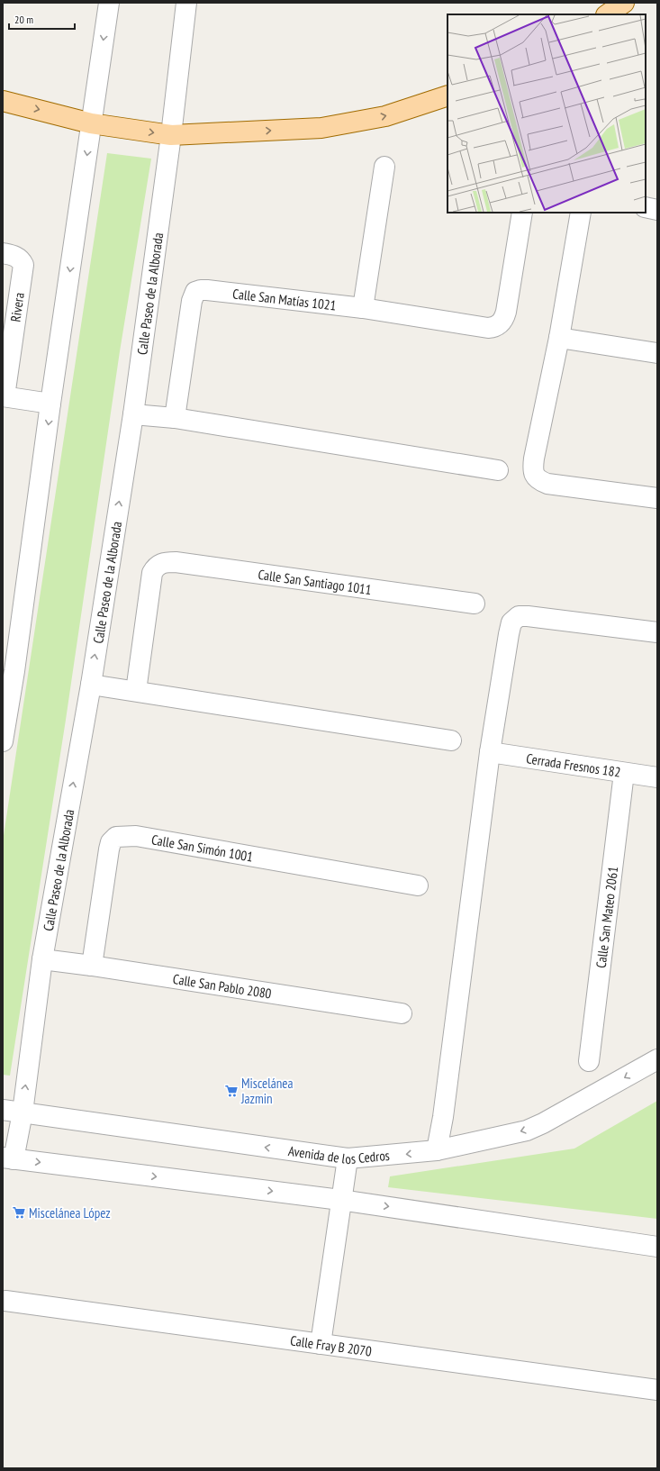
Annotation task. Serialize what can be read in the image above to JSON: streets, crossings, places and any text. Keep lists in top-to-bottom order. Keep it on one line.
{"streets":{"street":["Calle Paseo de la Alborada","Calle San Matías 1021","Rivera","Calle San Santiago 1011","Cerrada Fresnos 182","Calle San Simón 1001","Calle San Mateo 2061","Calle San Pablo 2080","Avenida de los Cedros","Calle Fray B 2070"]},"crossings":[["Calle Paseo de la Alborada","Calle San Pablo 2080"],["Calle Paseo de la Alborada","Avenida de los Cedros"],["Cerrada Fresnos 182","Calle San Mateo 2061"],["Calle San Simón 1001","Calle San Pablo 2080"]],"places":{"supermarket":["Miscelánea Jazmin","Miscelánea López"]},"scale_bar":"20 m"}
